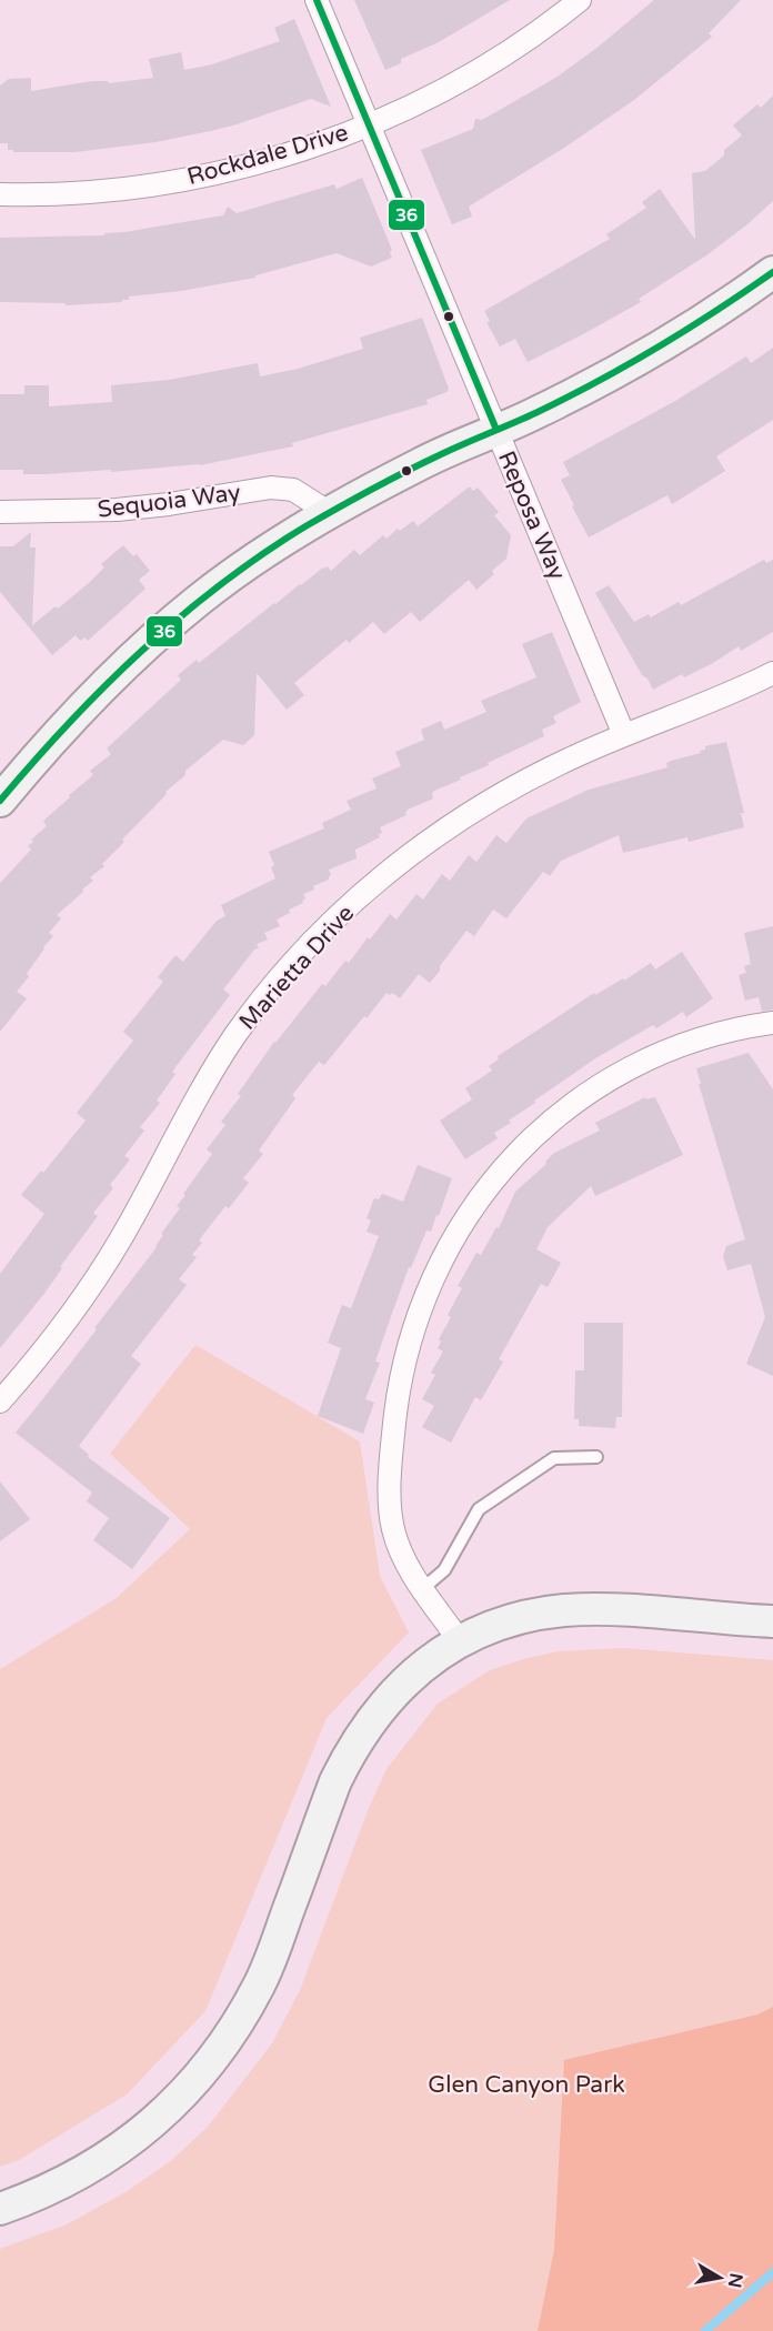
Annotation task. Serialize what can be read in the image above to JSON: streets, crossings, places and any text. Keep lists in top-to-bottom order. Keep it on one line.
{"streets":{"street":["Rockdale Drive","Sequoia Way","Reposa Way","Marietta Drive"]},"crossings":[["Rockdale Drive","Reposa Way"],["Reposa Way","Marietta Drive"]],"parks":["Glen Canyon Park"],"lines":["transit line 36"],"north":"right"}
